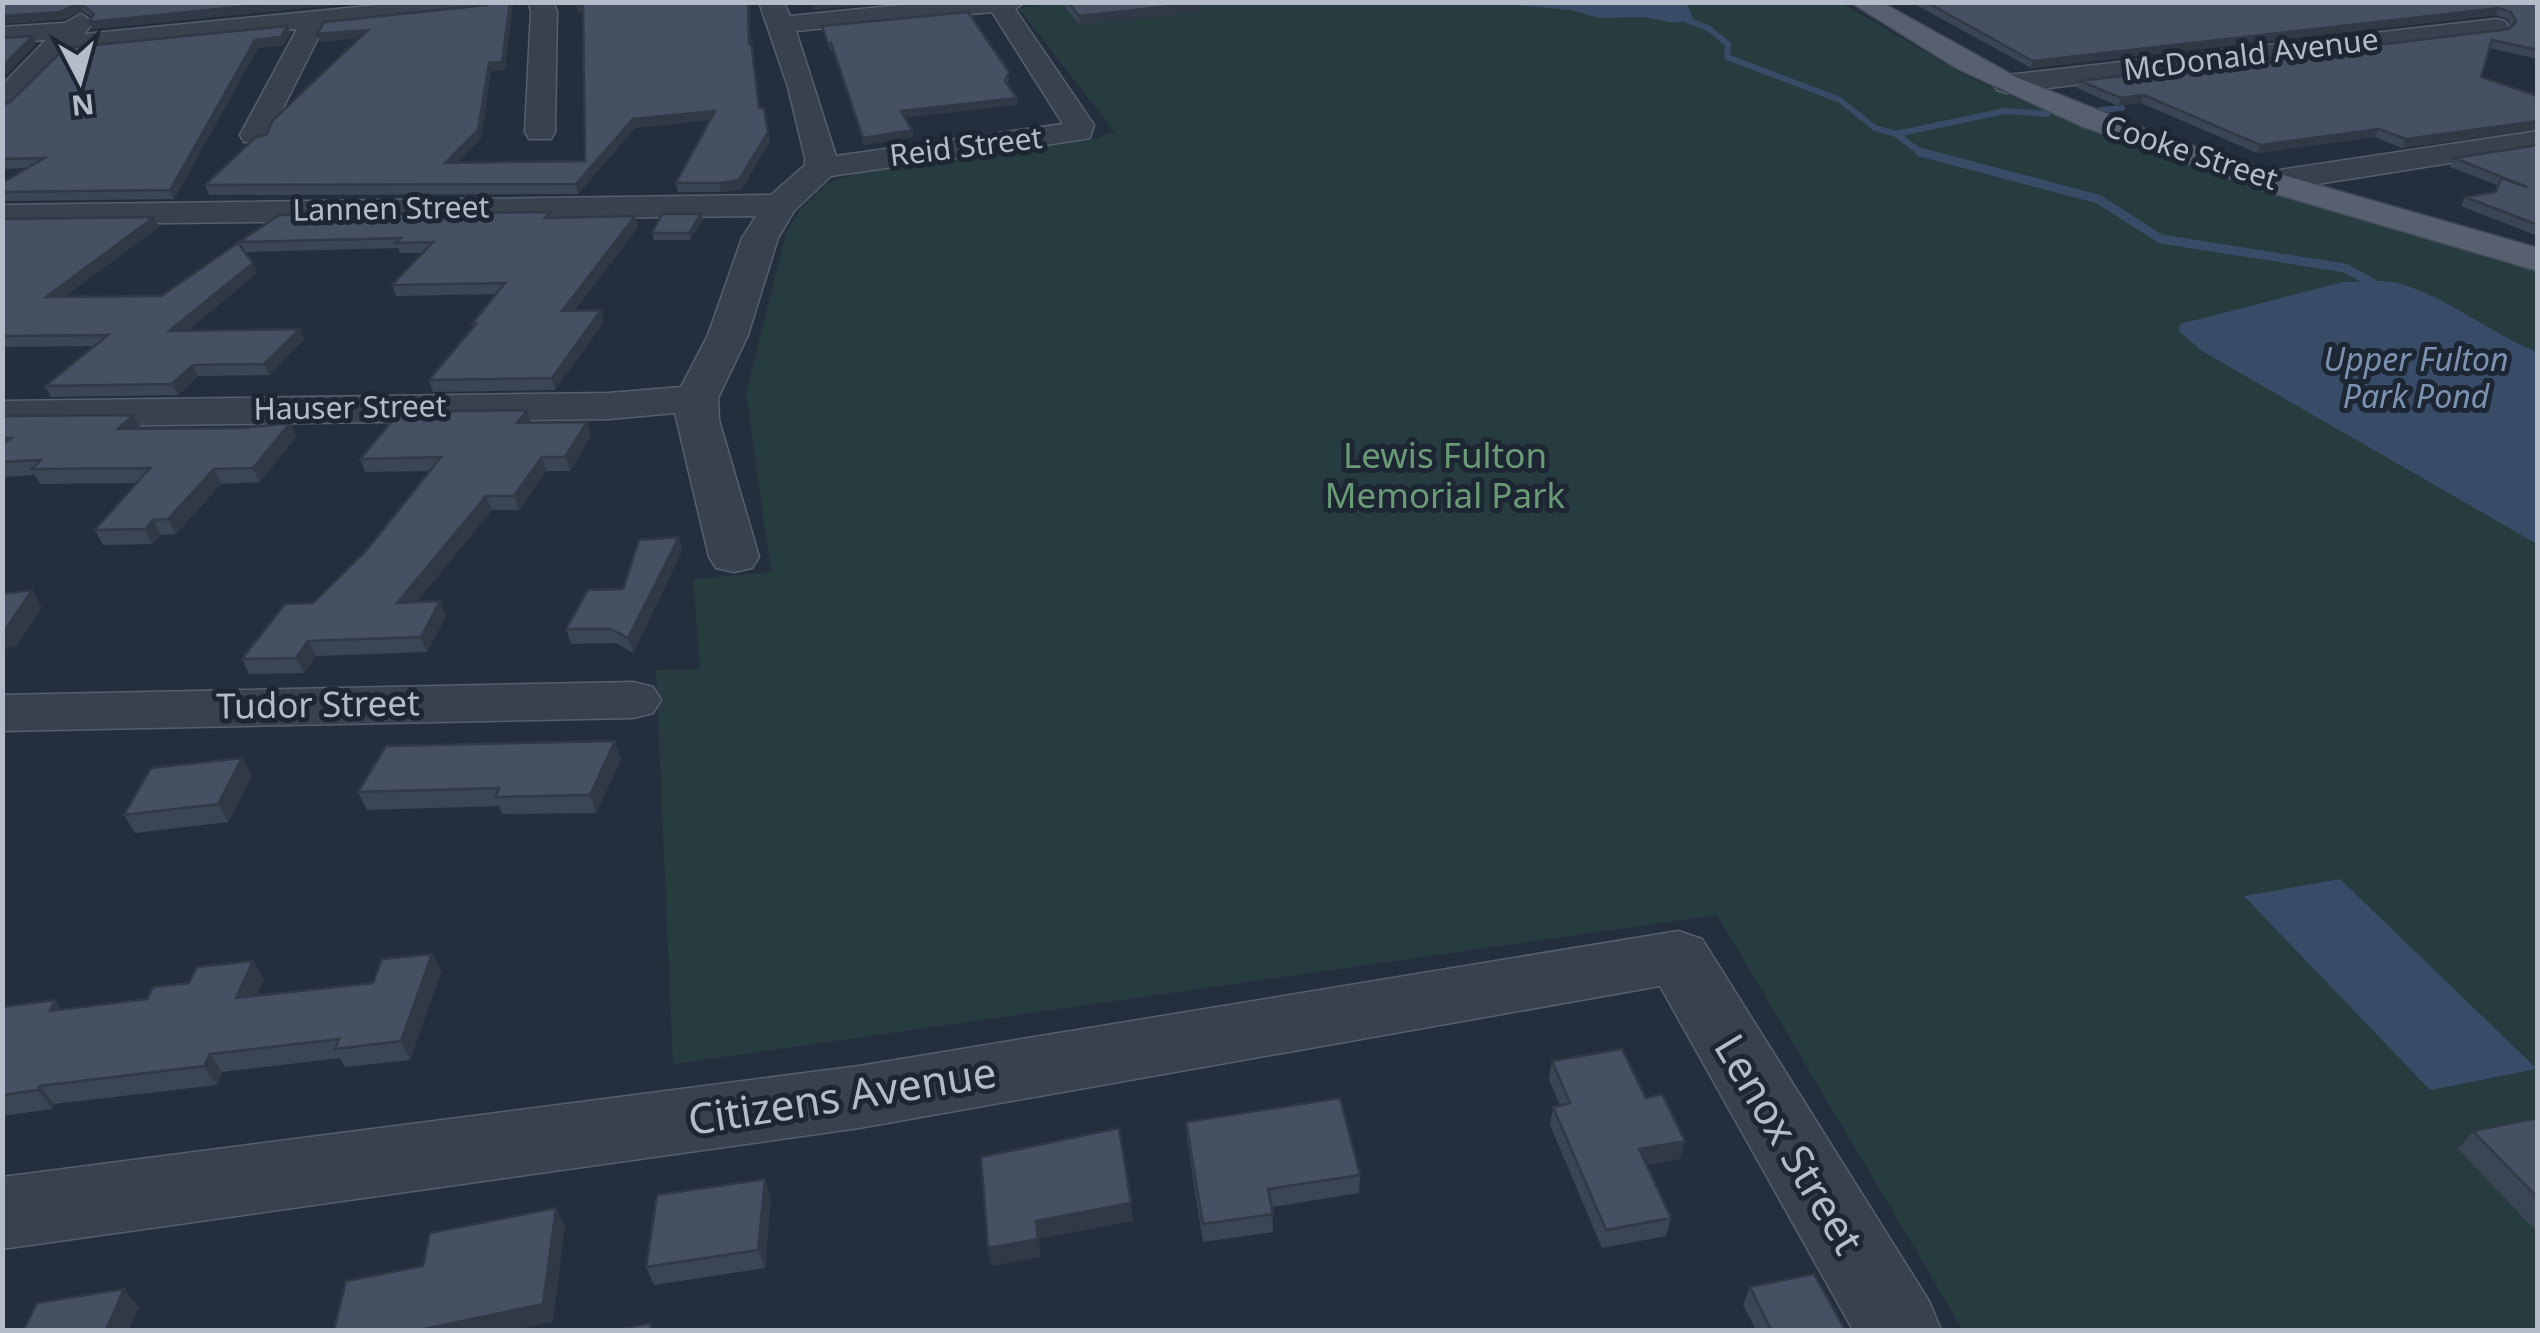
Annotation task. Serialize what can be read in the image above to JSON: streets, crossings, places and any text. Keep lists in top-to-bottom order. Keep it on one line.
{"streets":{"main road":["Cooke Street"],"street":["McDonald Avenue","Reid Street","Lannen Street","Hauser Street","Tudor Street","Citizens Avenue","Lenox Street"]},"crossings":[["McDonald Avenue","Cooke Street"],["Citizens Avenue","Lenox Street"]],"water":["Upper Fulton Park Pond"],"parks":["Lewis Fulton Memorial Park"],"north":"bottom"}
